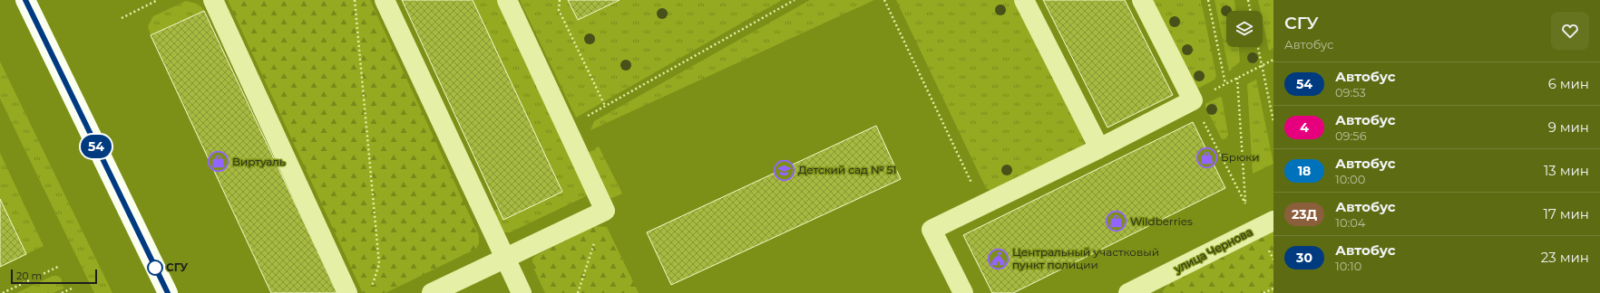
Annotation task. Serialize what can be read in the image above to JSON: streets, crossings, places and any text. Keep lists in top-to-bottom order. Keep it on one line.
{"streets":{"street":["улица Чернова"]},"places":{"shop":["Брюки","Виртуаль","Wildberries"],"school or university":["Детский сад № 51"],"public building":["Центральный участковый пункт полиции"],"other":["СГУ"]},"lines":["bus line 54"],"scale_bar":"20 m","page":{"on_map":"54","heading":["СГУ","Автобус"],"list":[{"mark":"54","name":"Автобус","note":"09:53","value":"6 мин"},{"mark":"4","name":"Автобус","note":"09:56","value":"9 мин"},{"mark":"18","name":"Автобус","note":"10:00","value":"13 мин"},{"mark":"23Д","name":"Автобус","note":"10:04","value":"17 мин"},{"mark":"30","name":"Автобус","note":"10:10","value":"23 мин"}],"scale":"20 m"}}
